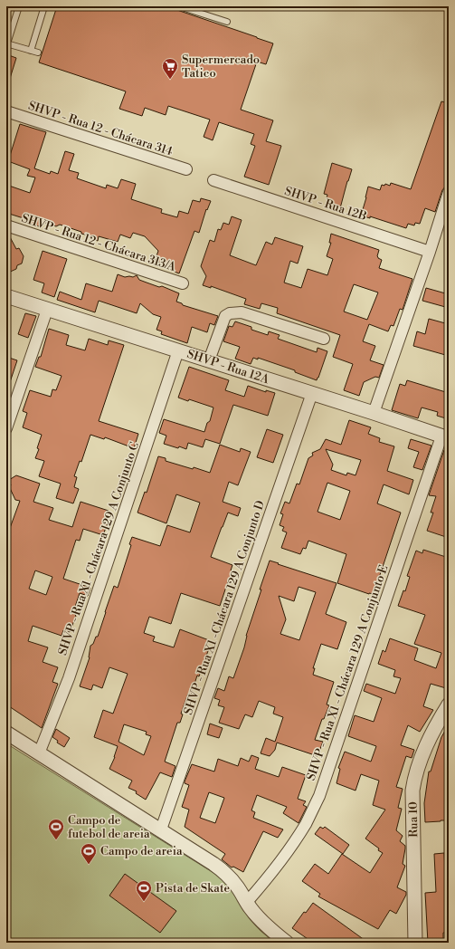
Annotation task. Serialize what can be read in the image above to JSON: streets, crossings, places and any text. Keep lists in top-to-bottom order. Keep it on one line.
{"streets":{"street":["SHVP - Rua 12 - Chácara 314","SHVP - Rua 12B","SHVP - Rua 12 - Chácara 313/A","SHVP - Rua 12A","SHVP - Rua X1 -Chácara 129 A Conjunto C","SHVP - Rua X1 -Chácara 129 A Conjunto D","SHVP - Rua X1 - Chácara 129 A Conjunto E","Rua 10"]},"crossings":[["SHVP - Rua 12A","SHVP - Rua X1 -Chácara 129 A Conjunto C"],["SHVP - Rua 12A","SHVP - Rua X1 -Chácara 129 A Conjunto D"],["SHVP - Rua 12A","SHVP - Rua X1 - Chácara 129 A Conjunto E"]],"places":{"supermarket":["Supermercado Tatico"],"sports":["Campo de futebol de areia","Campo de areia","Pista de Skate"]}}
